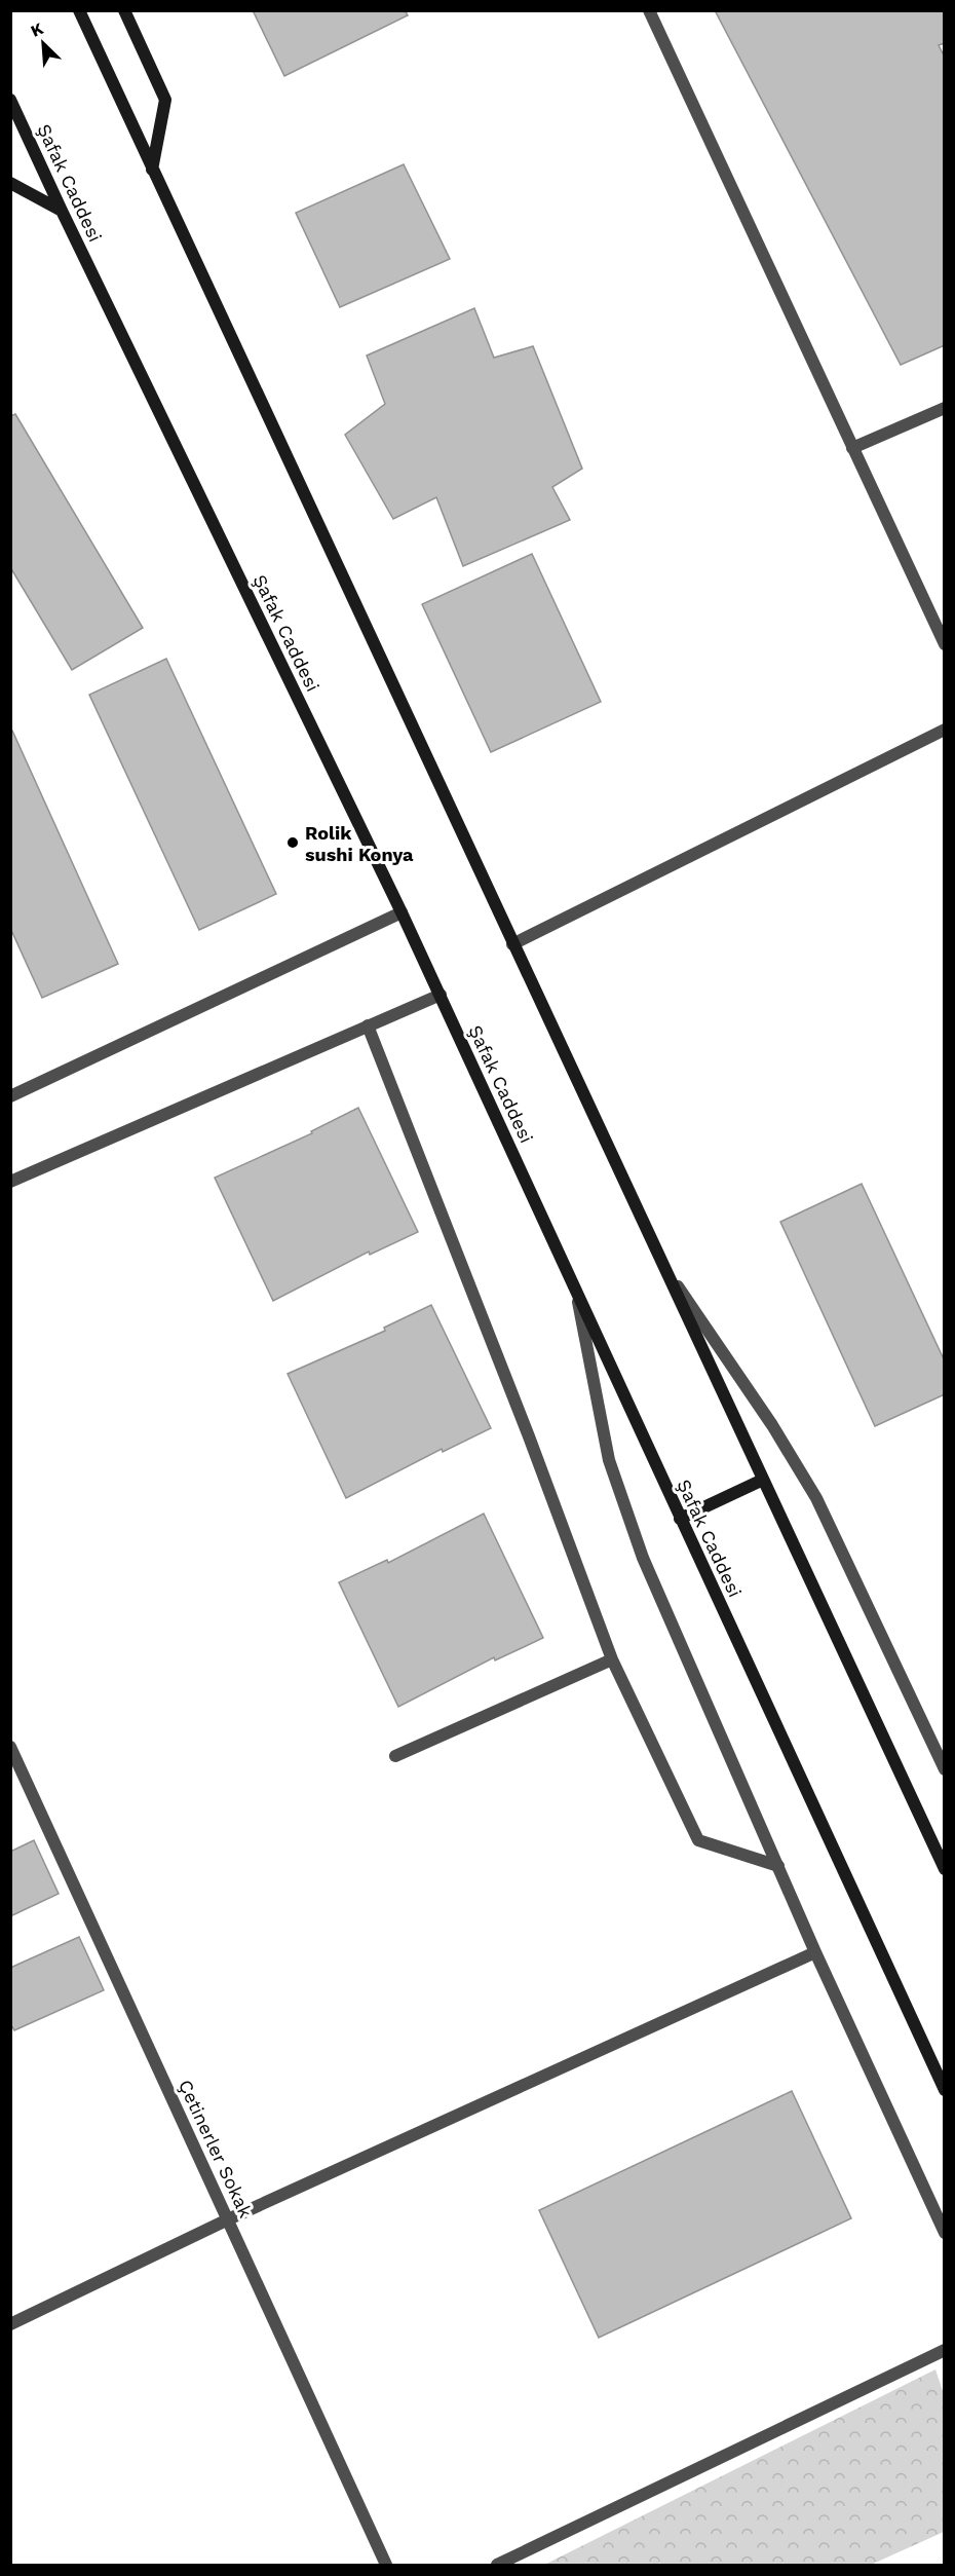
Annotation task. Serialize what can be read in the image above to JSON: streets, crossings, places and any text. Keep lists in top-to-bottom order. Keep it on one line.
{"streets":{"main road":["Şafak Caddesi"],"street":["Çetinerler Sokak"]},"places":["Rolik sushi Konya"],"north":"top left"}
